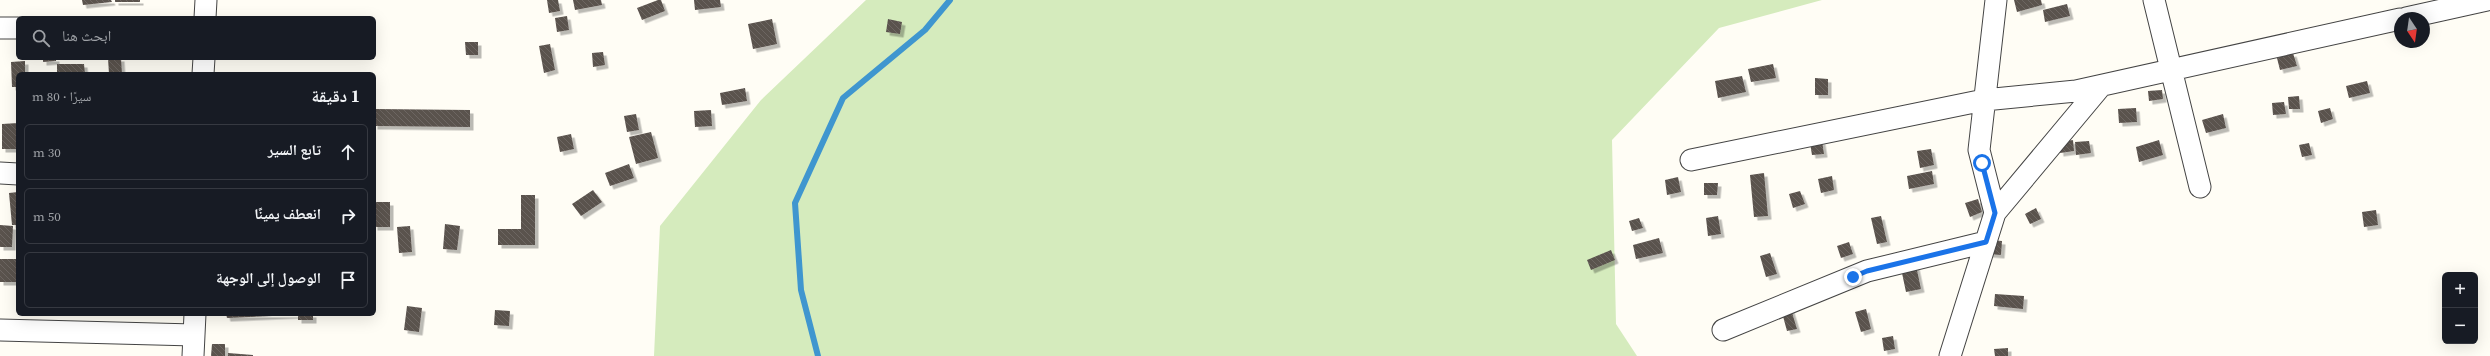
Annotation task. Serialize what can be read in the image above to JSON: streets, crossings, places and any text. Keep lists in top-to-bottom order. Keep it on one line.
{"north":"bottom","page":{"search":"ابحث هنا","heading":["1 دقيقة","سيرًا · 80 m"],"list":[["تابع السير","30 m"],["انعطف يمينًا","50 m"],"الوصول إلى الوجهة"],"map_buttons":["+","−"]}}
